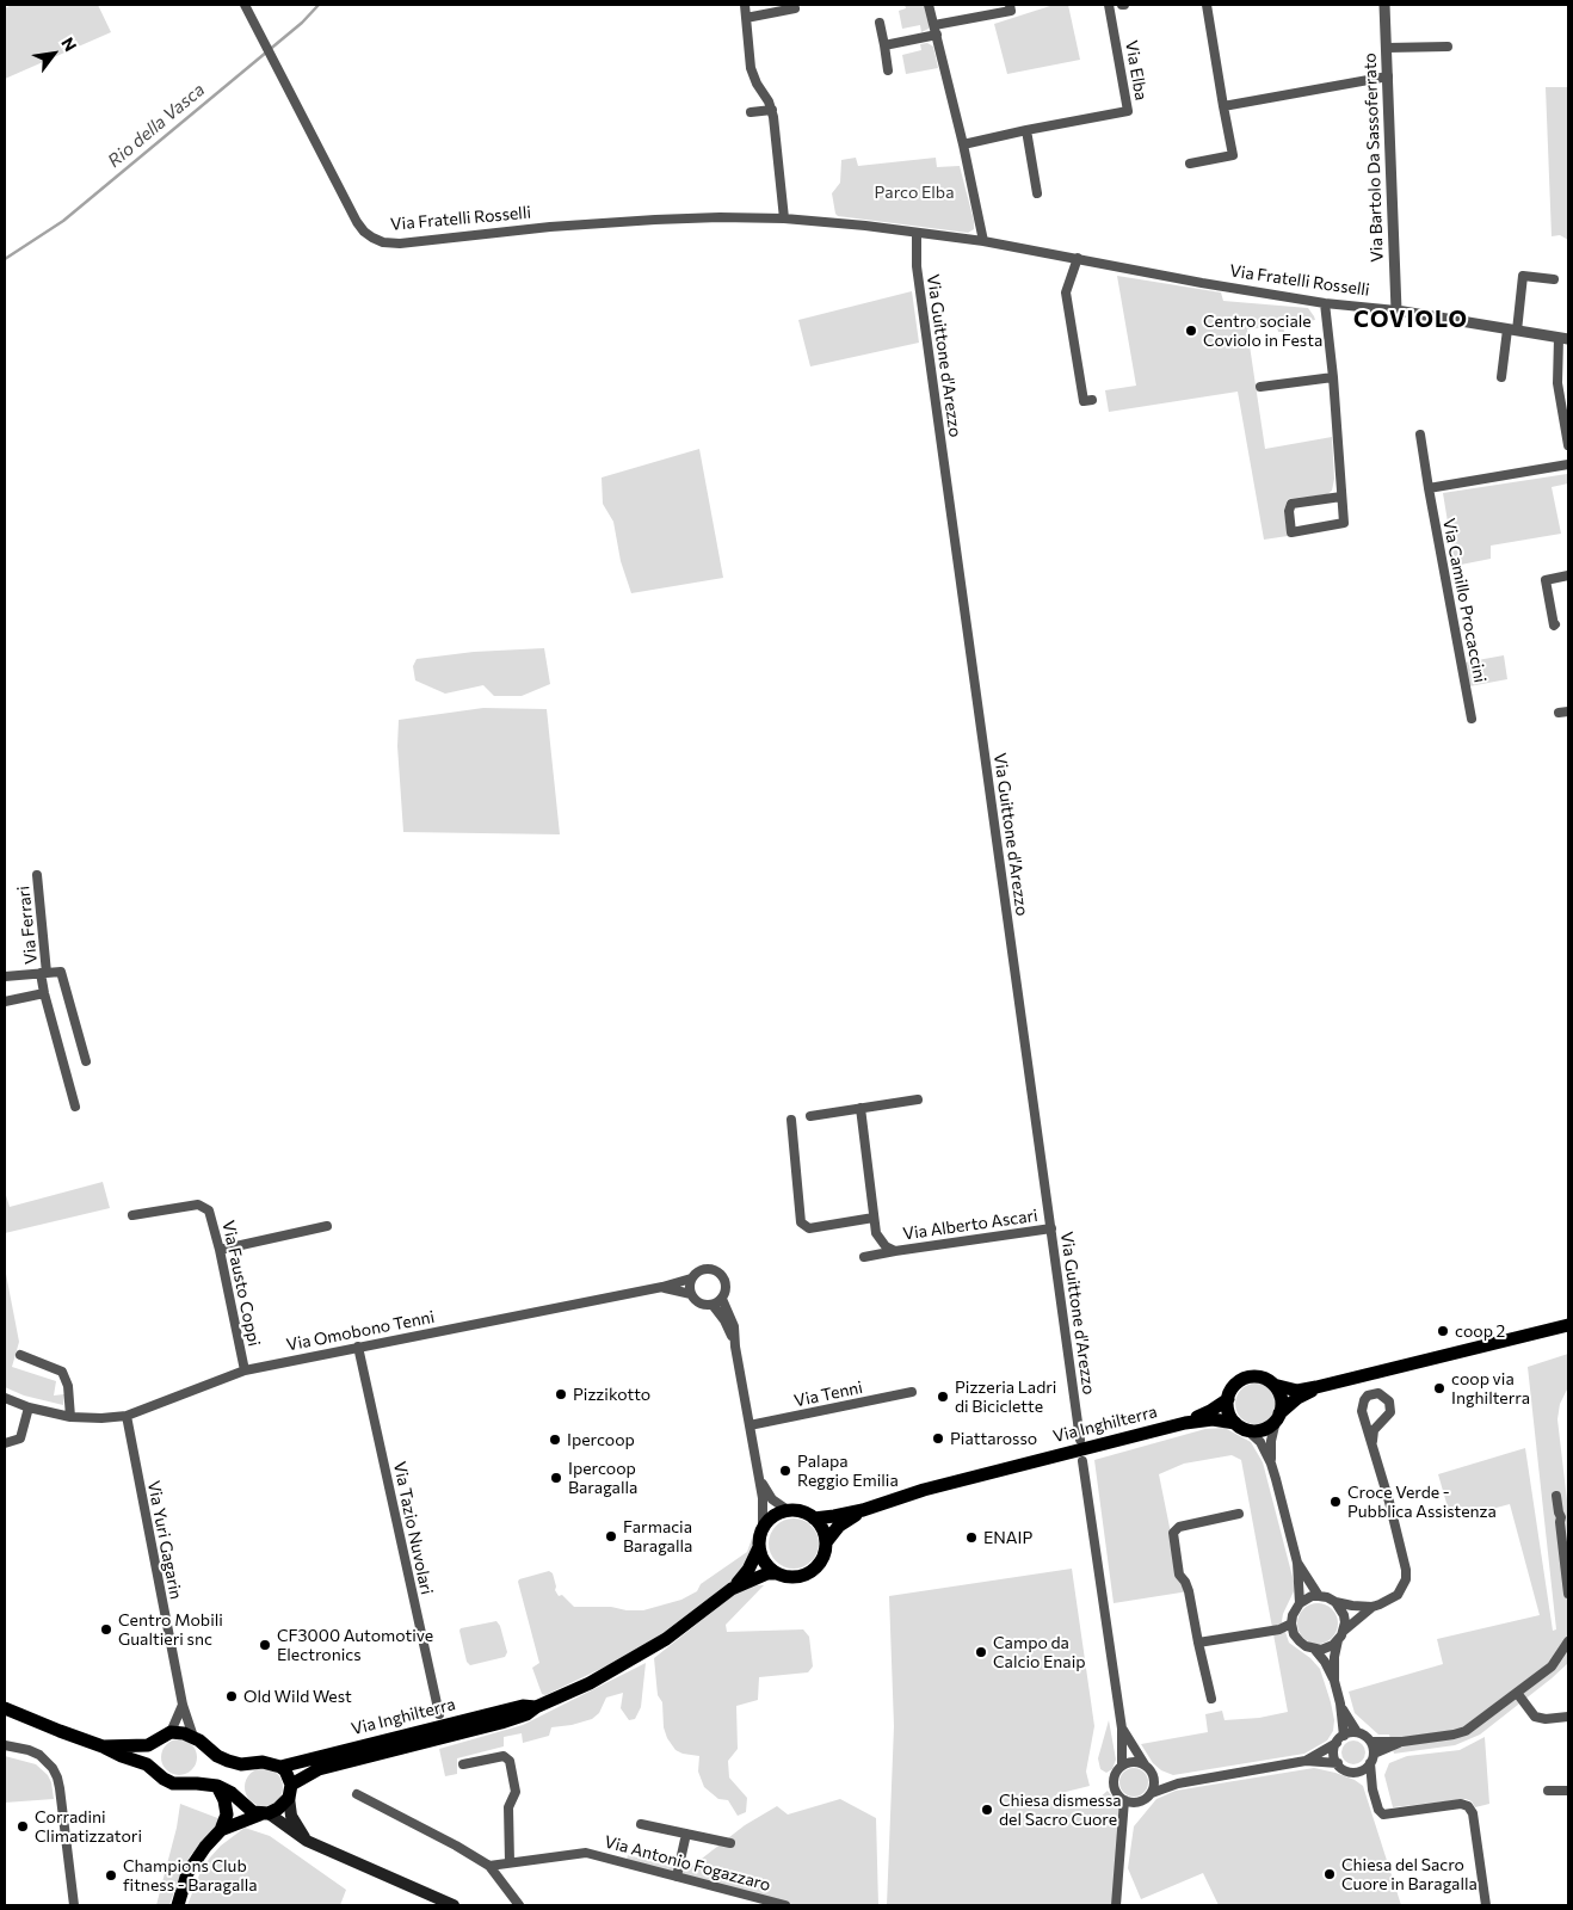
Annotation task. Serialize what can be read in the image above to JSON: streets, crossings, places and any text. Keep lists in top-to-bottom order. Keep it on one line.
{"streets":{"main road":["Via Inghilterra"],"street":["Via Elba","Via Bartolo Da Sassoferrato","Via Fratelli Rosselli","Via Guittone d'Arezzo","Via Camillo Procaccini","Via Ferrari","Via Alberto Ascari","Via Fausto Coppi","Via Omobono Tenni","Via Tenni","Via Tazio Nuvolari","Via Yuri Gagarin","Via Antonio Fogazzaro"]},"crossings":[["Via Bartolo Da Sassoferrato","Via Fratelli Rosselli"],["Via Fratelli Rosselli","Via Guittone d'Arezzo"],["Via Guittone d'Arezzo","Via Alberto Ascari"],["Via Fausto Coppi","Via Omobono Tenni"],["Via Omobono Tenni","Via Tenni"],["Via Omobono Tenni","Via Inghilterra"],["Via Omobono Tenni","Via Tazio Nuvolari"],["Via Omobono Tenni","Via Yuri Gagarin"]],"districts":["COVIOLO"],"water":["Rio della Vasca"],"parks":["Parco Elba"],"places":["Centro sociale Coviolo in Festa","coop 2","coop via Inghilterra","Pizzikotto","Pizzeria Ladri di Biciclette","Piattarosso","Ipercoop","Palapa Reggio Emilia","Ipercoop Baragalla","Croce Verde - Pubblica Assistenza","Farmacia Baragalla","ENAIP","Centro Mobili Gualtieri snc","CF3000 Automotive Electronics","Campo da Calcio Enaip","Old Wild West","Chiesa dismessa del Sacro Cuore","Corradini Climatizzatori","Chiesa del Sacro Cuore in Baragalla","Champions Club fitness - Baragalla"],"north":"top right"}
